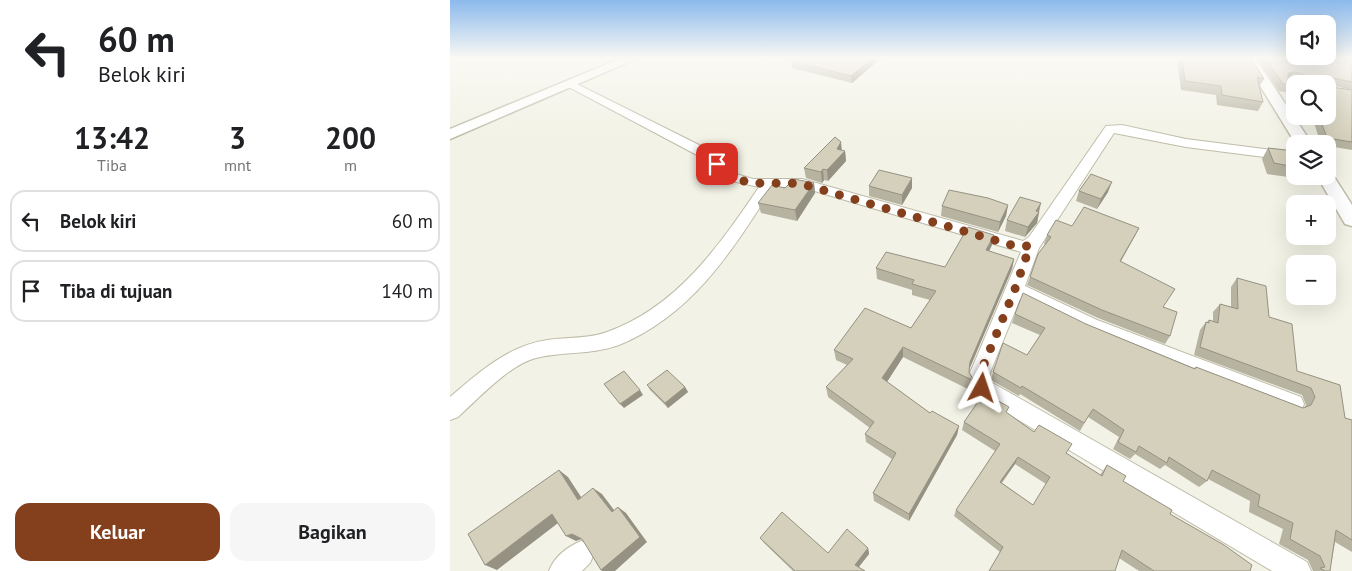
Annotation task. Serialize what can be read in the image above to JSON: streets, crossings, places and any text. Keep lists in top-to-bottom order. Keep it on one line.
{"page":{"turn":["60 m","Belok kiri"],"map_buttons":["+","−"],"eta":["13:42","Tiba","3","mnt","200","m"],"list":[{"name":"Belok kiri","value":"60 m"},{"name":"Tiba di tujuan","value":"140 m"}],"buttons":["Keluar","Bagikan"]}}
